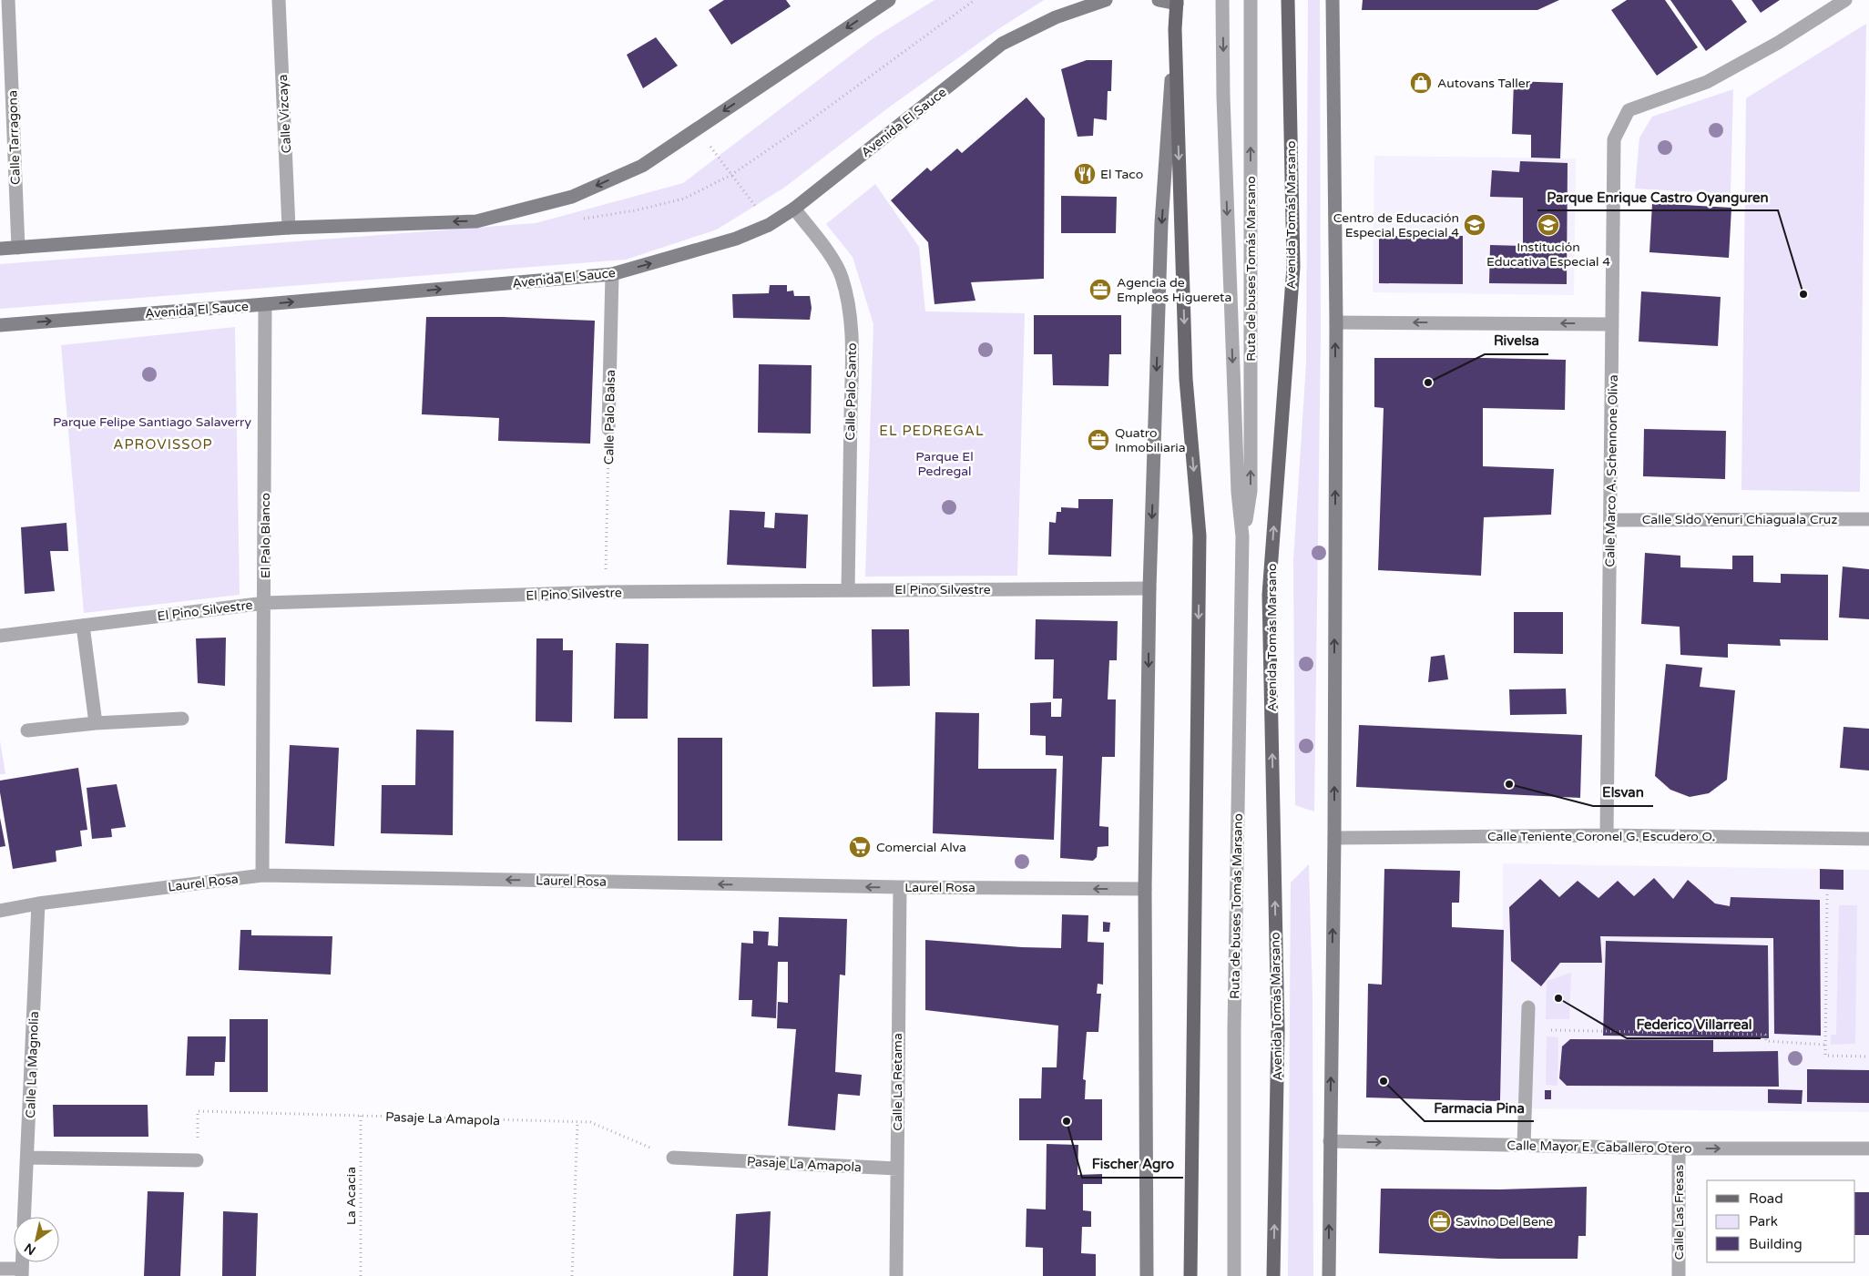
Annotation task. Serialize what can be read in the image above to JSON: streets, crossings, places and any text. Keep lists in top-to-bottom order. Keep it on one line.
{"streets":{"main road":["Avenida Tomás Marsano"],"street":["Calle Vizcaya","Avenida El Sauce","Calle Tarragona","Ruta de buses Tomás Marsano","Calle Palo Santo","Calle Palo Balsa","Calle Marco A. Schennone Oliva","Calle Sldo Yenuri Chiaguala Cruz","El Palo Blanco","El Pino Silvestre","Calle Teniente Coronel G. Escudero O.","Laurel Rosa","Calle La Magnolia","Calle La Retama","Pasaje La Amapola","Calle Mayor E. Caballero Otero","Calle Las Fresas"],"path":["La Acacia"]},"crossings":[["Avenida El Sauce","Calle Palo Santo"],["Avenida El Sauce","Calle Palo Balsa"],["Avenida El Sauce","El Palo Blanco"],["Calle Palo Santo","El Pino Silvestre"],["Calle Marco A. Schennone Oliva","Calle Sldo Yenuri Chiaguala Cruz"],["Calle Marco A. Schennone Oliva","Calle Teniente Coronel G. Escudero O."],["El Palo Blanco","El Pino Silvestre"],["El Palo Blanco","Laurel Rosa"],["Laurel Rosa","Calle La Magnolia"],["Laurel Rosa","Calle La Retama"],["Calle La Retama","Pasaje La Amapola"],["Pasaje La Amapola","La Acacia"],["Calle Mayor E. Caballero Otero","Calle Las Fresas"]],"one_way":["Laurel Rosa","Calle Mayor E. Caballero Otero"],"districts":["EL PEDREGAL","APROVISSOP"],"parks":["Parque Felipe Santiago Salaverry","Parque El Pedregal"],"places":{"shop":["Autovans Taller"],"restaurant":["El Taco"],"school or university":["Centro de Educación Especial Especial 4","Institución Educativa Especial 4"],"office":["Agencia de Empleos Higuereta","Quatro Inmobiliaria","Savino Del Bene"],"other":["Parque Enrique Castro Oyanguren","Rivelsa","Elsvan","Federico Villarreal","Farmacia Pina","Fischer Agro"],"supermarket":["Comercial Alva"]},"legend":["Road","Park","Building"],"north":"bottom left"}
